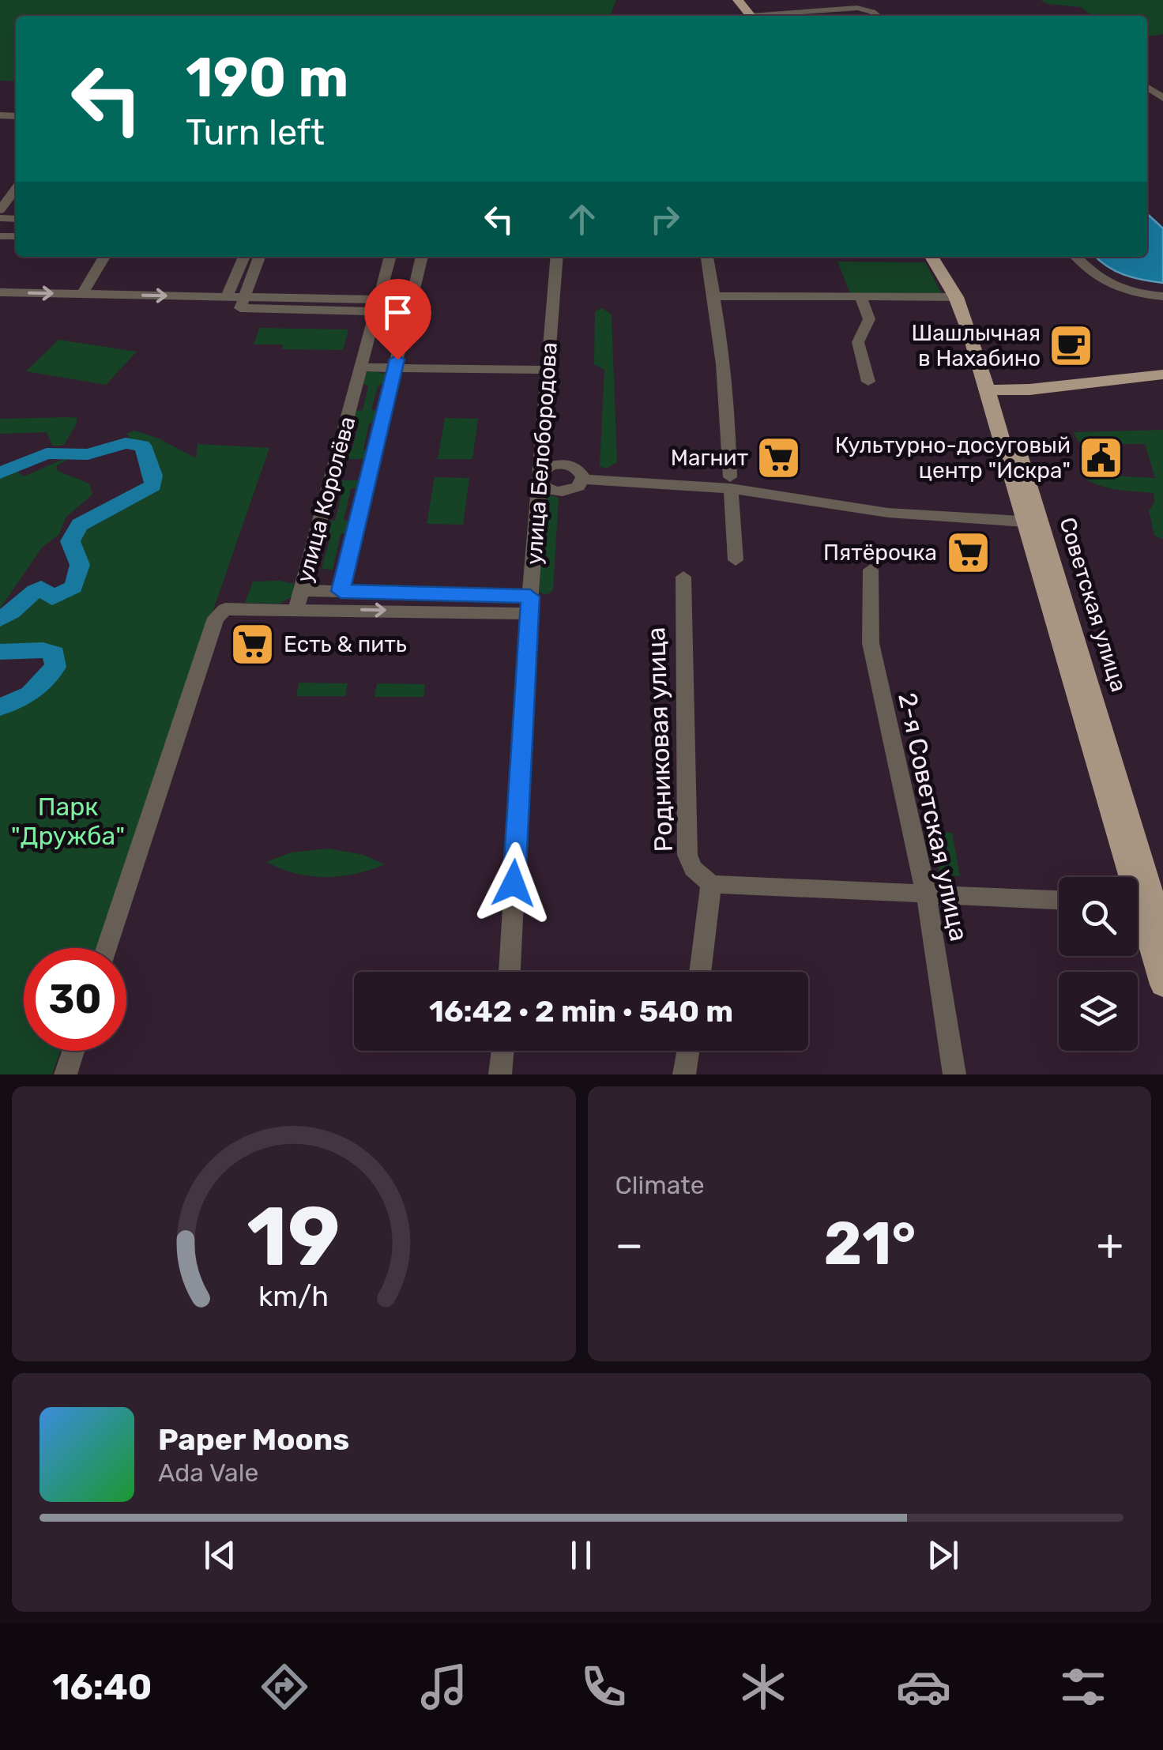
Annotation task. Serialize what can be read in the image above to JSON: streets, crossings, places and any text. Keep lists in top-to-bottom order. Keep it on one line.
{"streets":{"main road":["Советская улица"],"street":["улица Белобородова","улица Королёва","Родниковая улица","2-я Советская улица"]},"parks":["Парк \"Дружба\""],"places":{"cafe":["Шашлычная в Нахабино"],"supermarket":["Магнит","Пятёрочка","Есть & пить"],"public building":["Культурно-досуговый центр \"Искра\""]},"page":{"turn":["190 m","Turn left"],"limit":"30","trip":"16:42 · 2 min · 540 m","tile":"Climate","heat":["−","21°","+"],"song":["Paper Moons","Ada Vale"],"tabs":"16:40","gauge":["19","km/h"]}}
